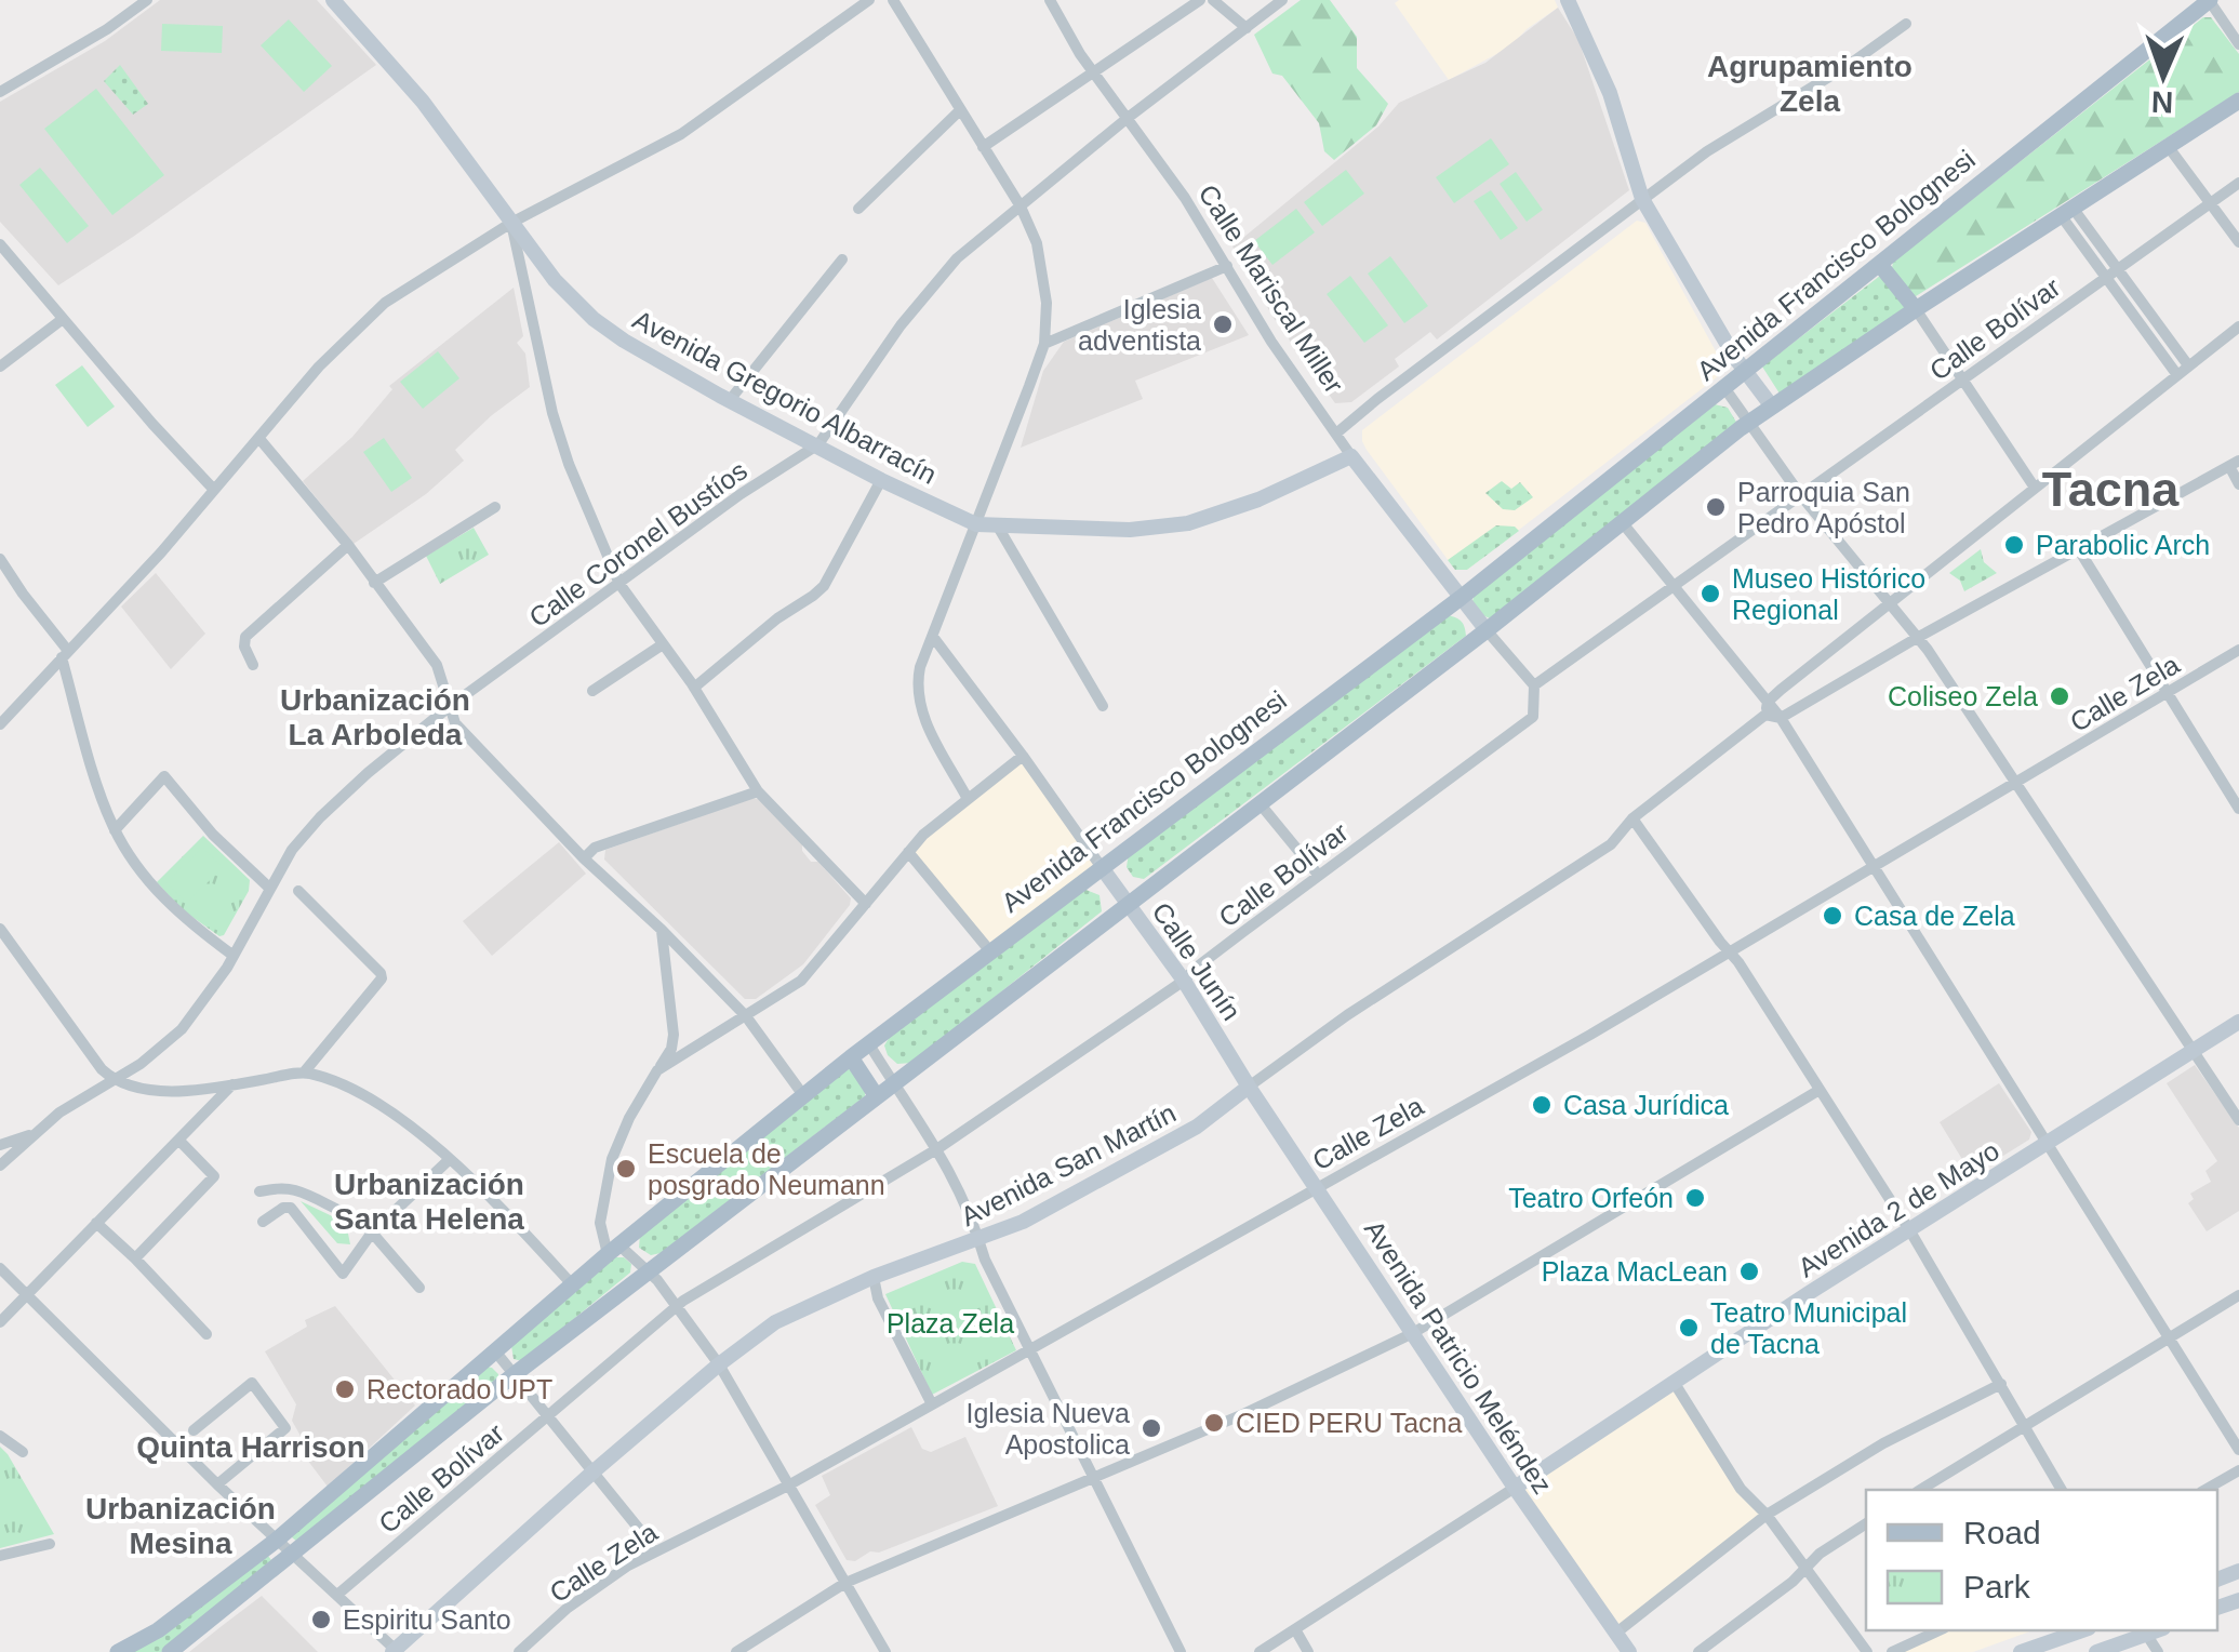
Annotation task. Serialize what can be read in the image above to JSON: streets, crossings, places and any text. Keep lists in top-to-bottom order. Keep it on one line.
{"streets":{"main road":["Avenida Francisco Bolognesi"],"street":["Calle Mariscal Miller","Calle Bolívar","Avenida Gregorio Albarracín","Calle Coronel Bustíos","Calle Zela","Calle Junín","Avenida San Martín","Avenida 2 de Mayo","Avenida Patricio Meléndez"]},"crossings":[["Avenida Francisco Bolognesi","Calle Mariscal Miller"],["Avenida Francisco Bolognesi","Calle Junín"],["Calle Mariscal Miller","Avenida Gregorio Albarracín"],["Calle Mariscal Miller","Calle Coronel Bustíos"],["Calle Bolívar","Calle Junín"],["Avenida Gregorio Albarracín","Calle Coronel Bustíos"],["Calle Zela","Avenida Patricio Meléndez"],["Calle Junín","Avenida San Martín"],["Calle Junín","Avenida Patricio Meléndez"],["Avenida San Martín","Avenida Patricio Meléndez"],["Avenida 2 de Mayo","Avenida Patricio Meléndez"]],"districts":["Agrupamiento Zela","Tacna","Urbanización La Arboleda","Urbanización Santa Helena","Quinta Harrison","Urbanización Mesina"],"parks":["Plaza Zela"],"places":["Iglesia adventista","Parroquia San Pedro Apóstol","Parabolic Arch","Museo Histórico Regional","Coliseo Zela","Casa de Zela","Casa Jurídica","Escuela de posgrado Neumann","Teatro Orfeón","Plaza MacLean","Teatro Municipal de Tacna","Rectorado UPT","CIED PERU Tacna","Iglesia Nueva Apostolica","Espiritu Santo"],"legend":["Road","Park"],"north":"bottom"}
